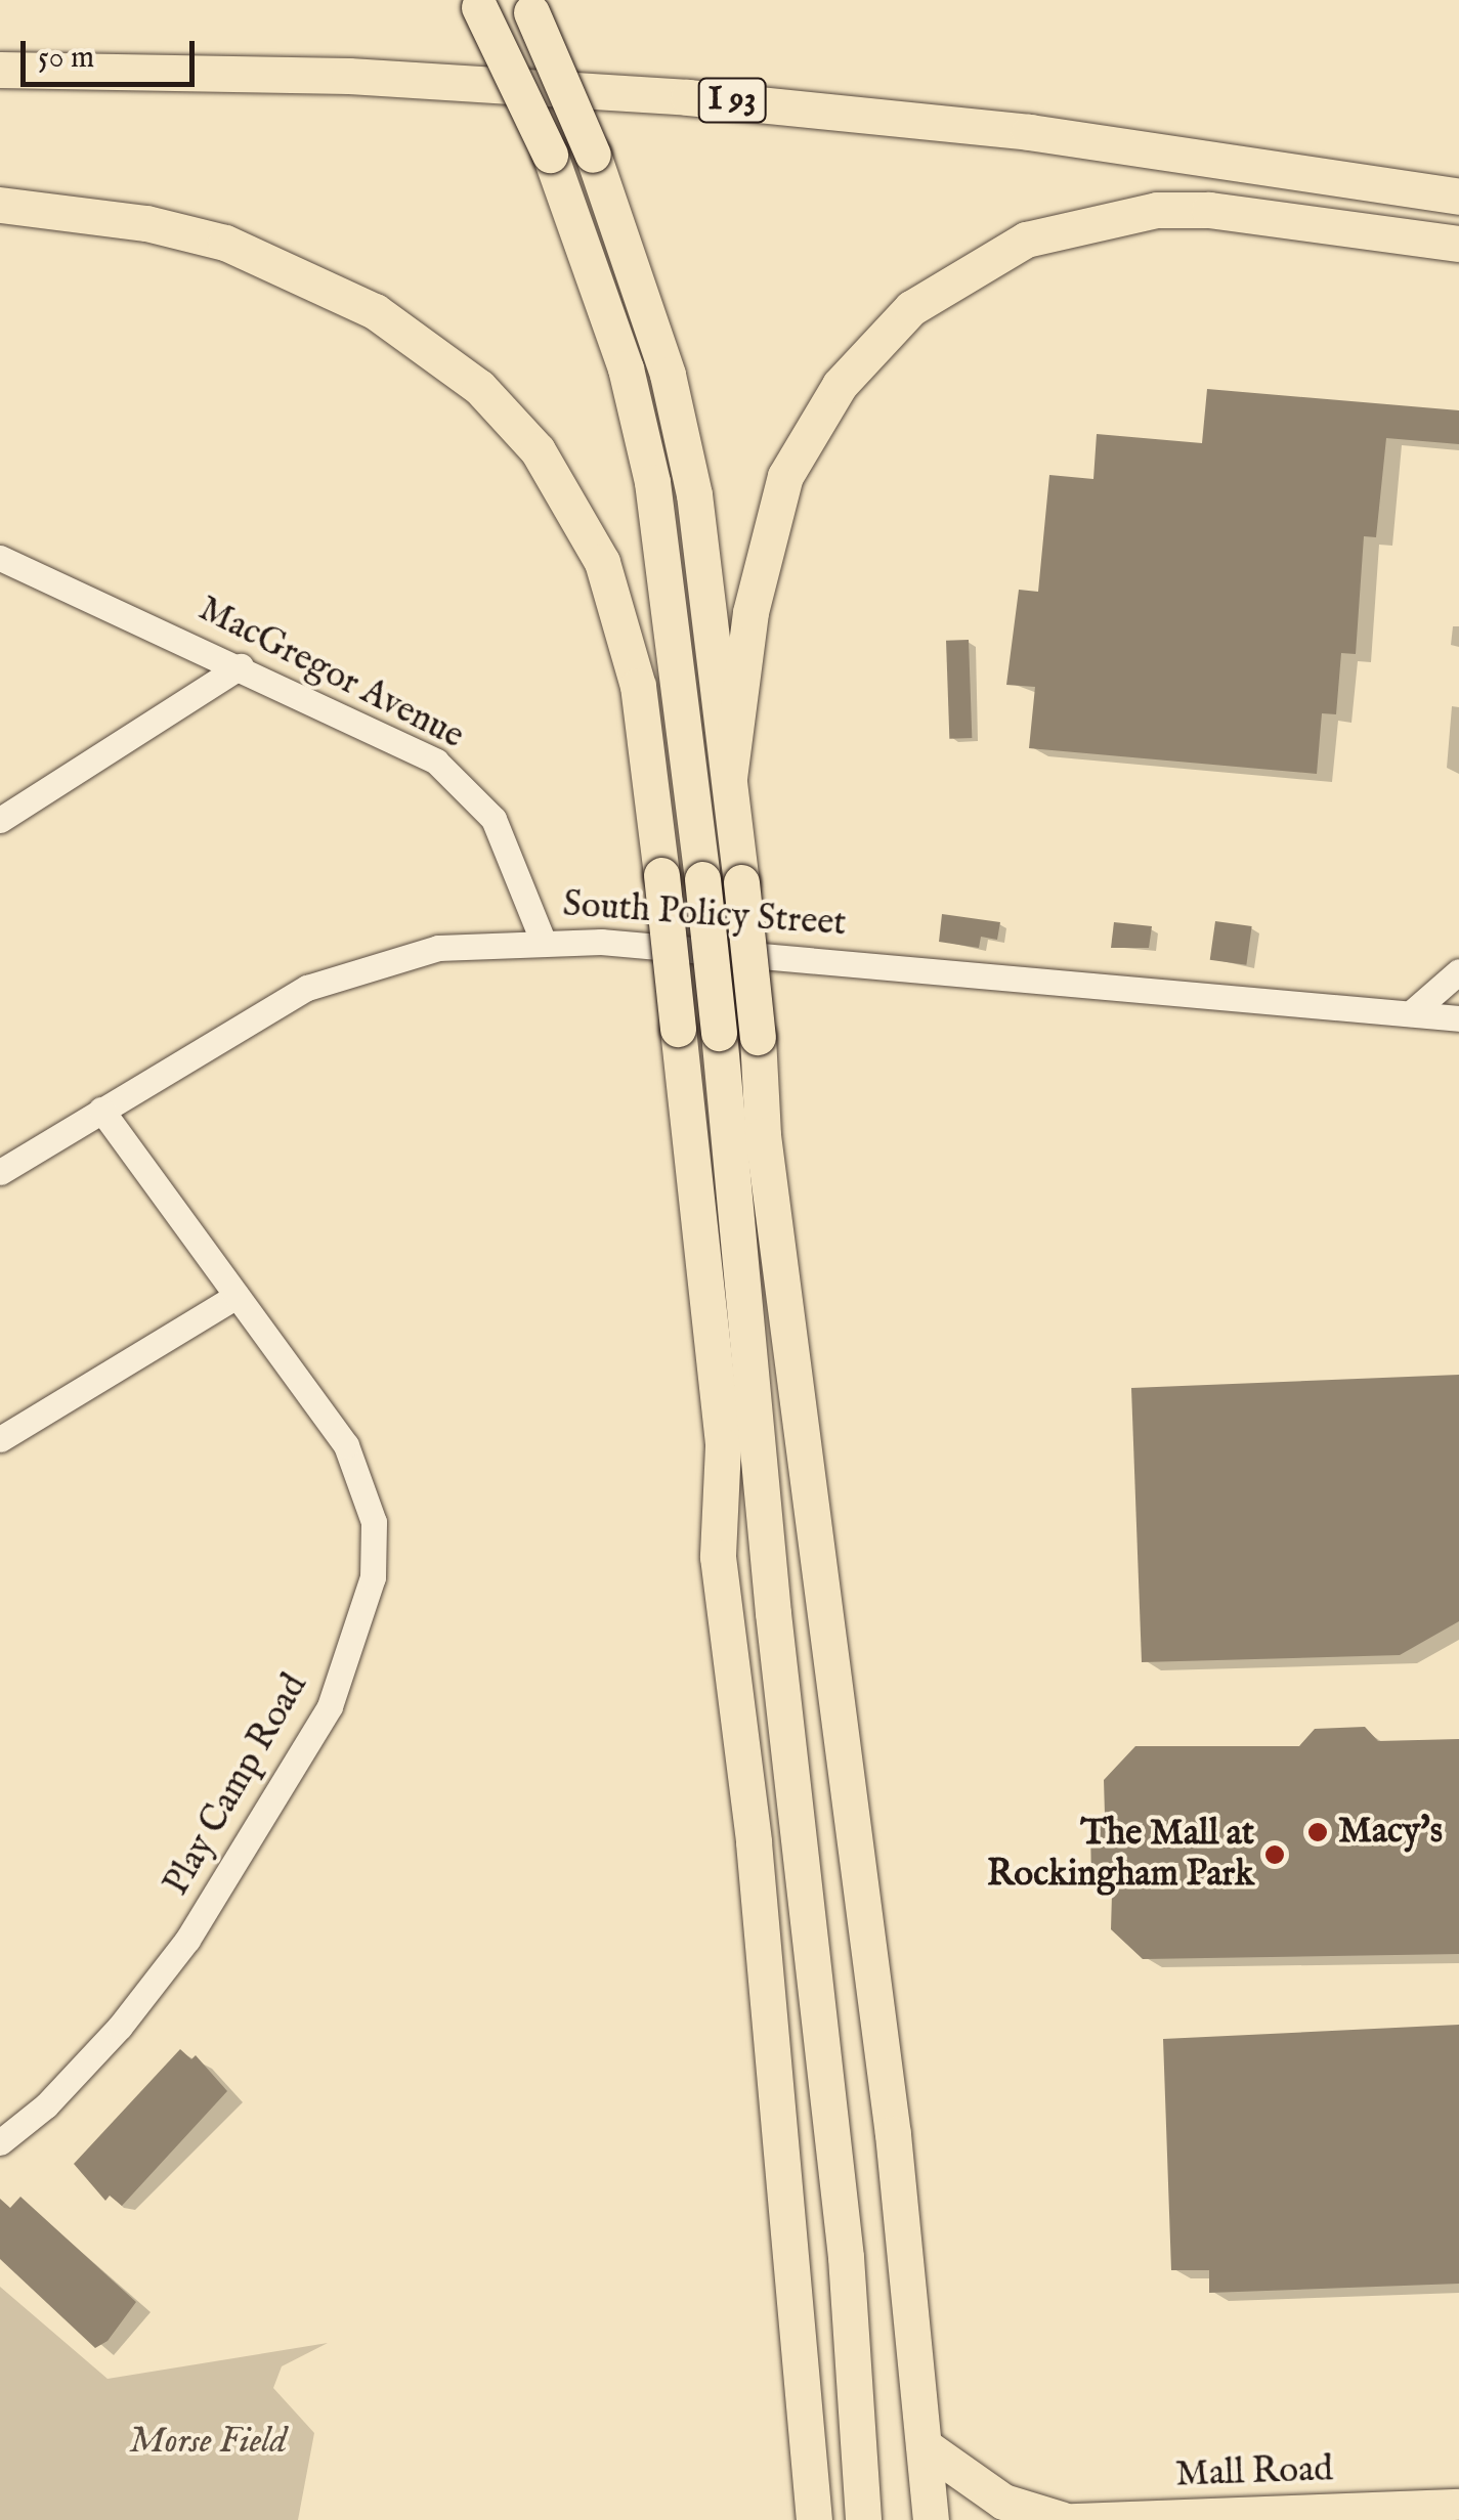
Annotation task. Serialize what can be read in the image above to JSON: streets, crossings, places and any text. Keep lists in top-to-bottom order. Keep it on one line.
{"streets":{"highway":["I 93"],"main road":["Mall Road"],"street":["MacGregor Avenue","South Policy Street","Play Camp Road"]},"crossings":[["MacGregor Avenue","South Policy Street"],["South Policy Street","Play Camp Road"]],"parks":["Morse Field"],"places":["Macy's","The Mall at Rockingham Park"],"scale_bar":"50 m"}
